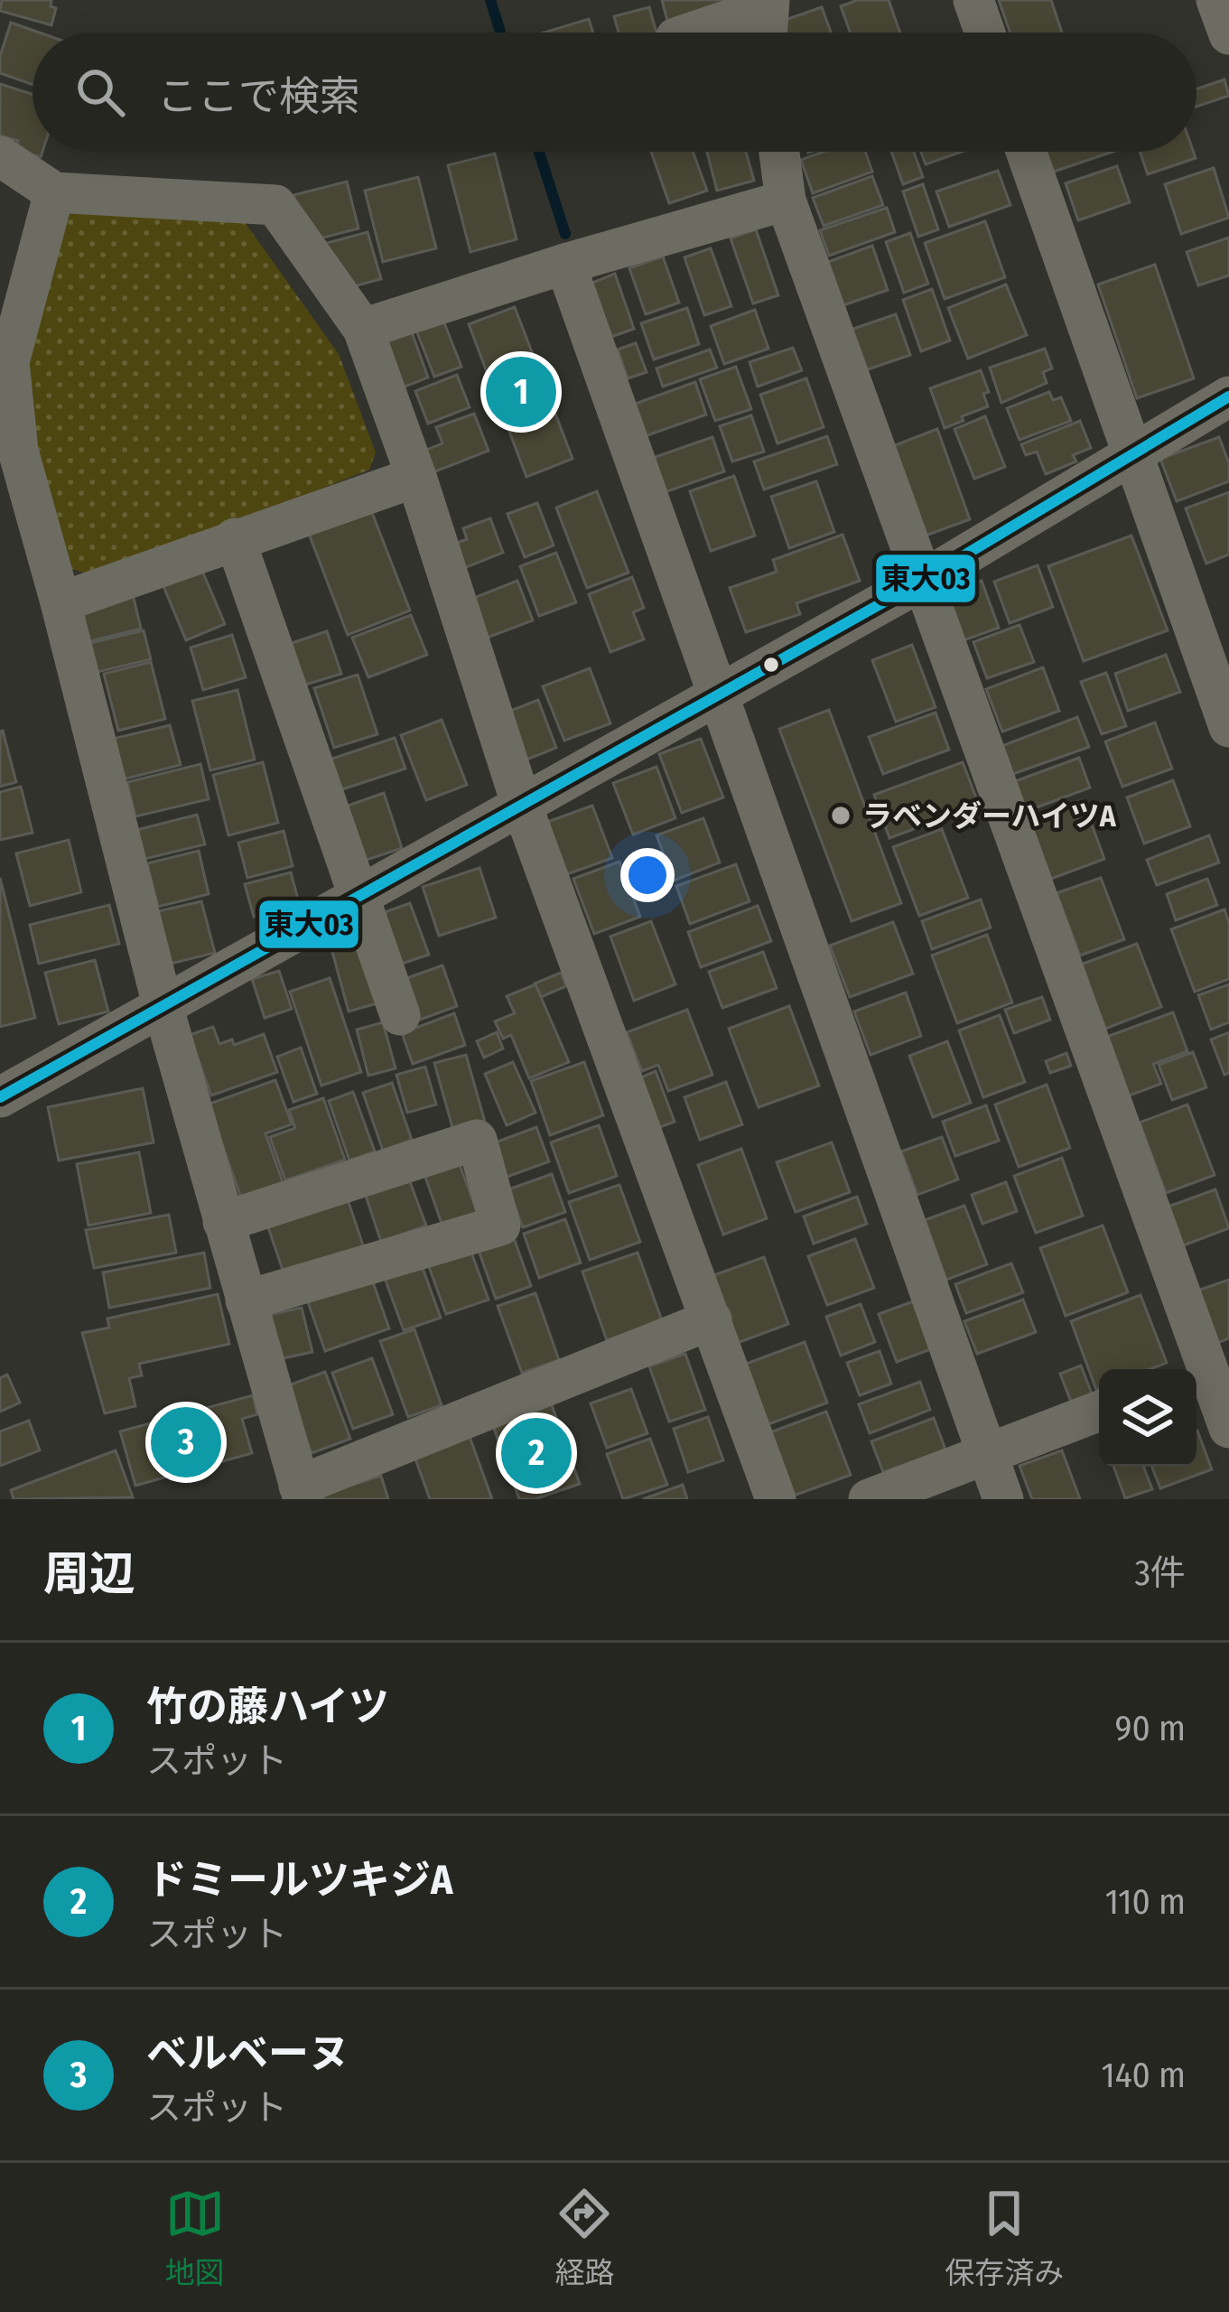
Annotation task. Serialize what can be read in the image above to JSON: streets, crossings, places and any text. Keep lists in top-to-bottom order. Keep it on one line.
{"places":["ラベンダーハイツA"],"lines":["transit line 東大03"],"page":{"search":"ここで検索","pins":["1","3","2"],"heading":["周辺","3件"],"list":[{"mark":"1","name":"竹の藤ハイツ","note":"スポット","value":"90 m"},{"mark":"2","name":"ドミールツキジA","note":"スポット","value":"110 m"},{"mark":"3","name":"ベルベーヌ","note":"スポット","value":"140 m"}],"nav":["地図","経路","保存済み"]}}
